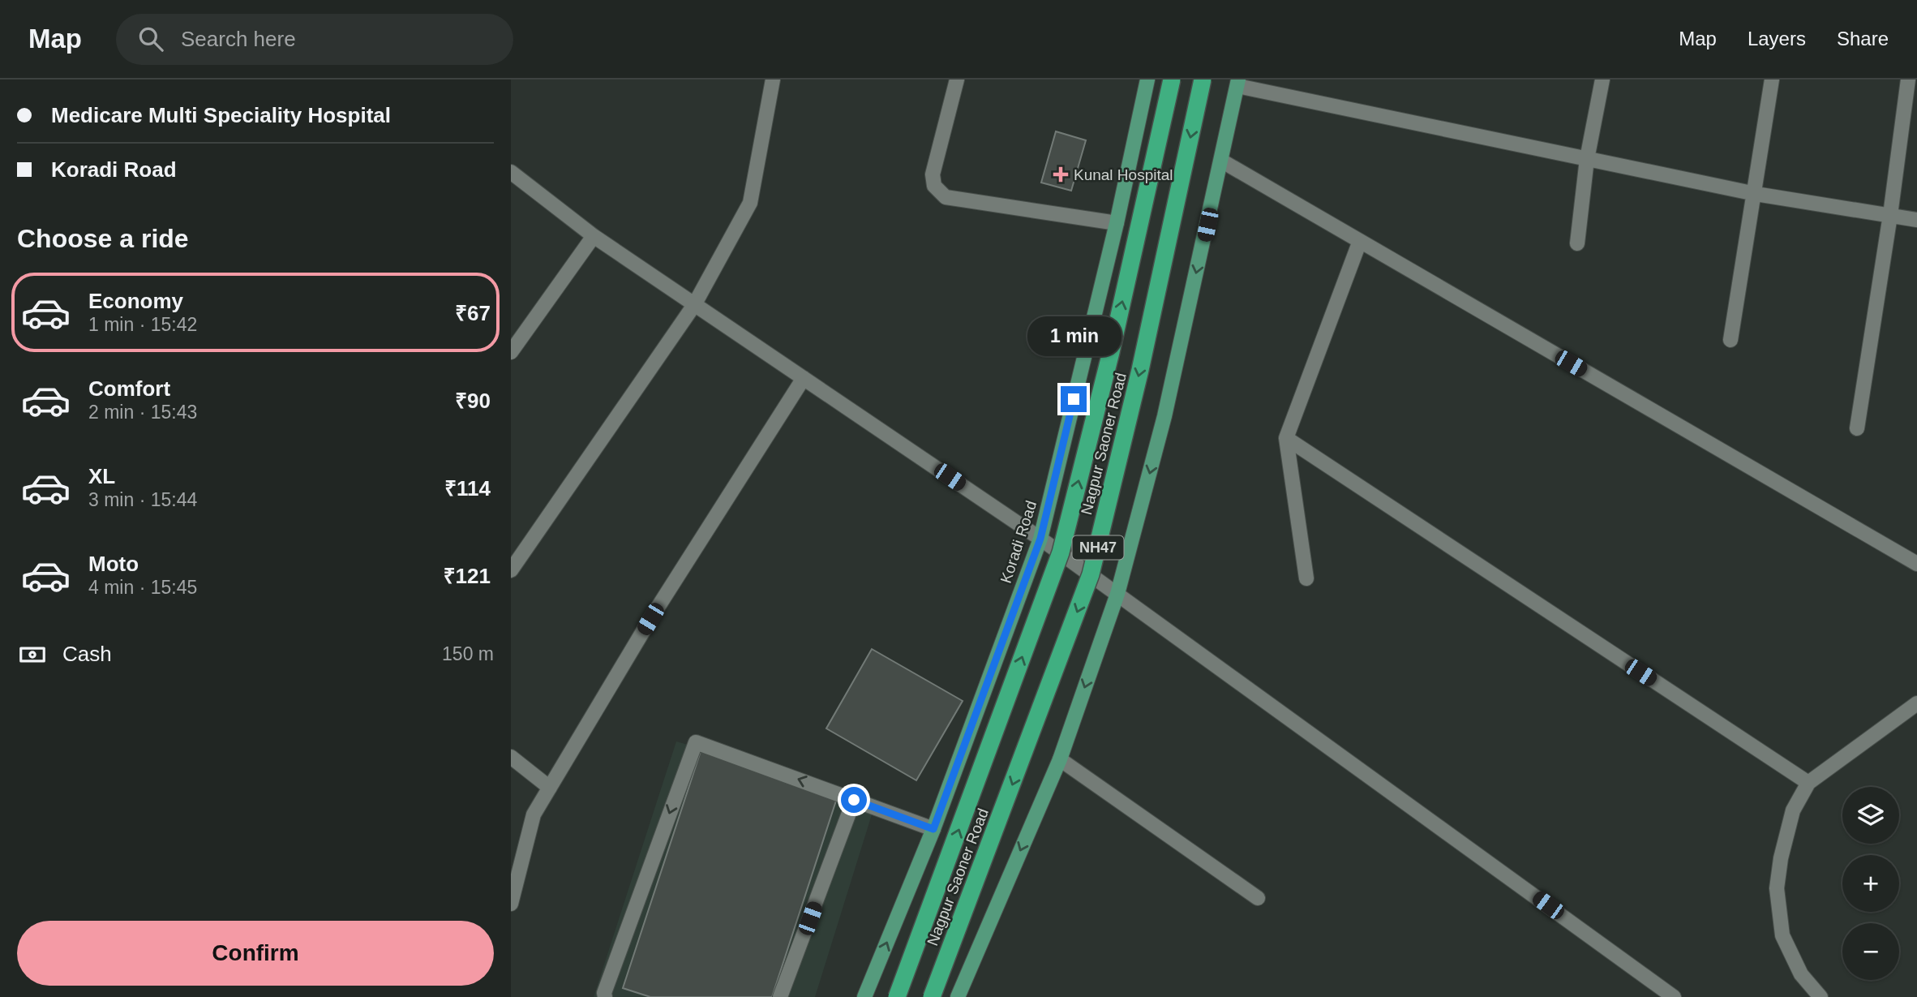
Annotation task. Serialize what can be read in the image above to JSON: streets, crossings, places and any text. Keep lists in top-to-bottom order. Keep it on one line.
{"streets":{"highway":["Nagpur Saoner Road","NH47"],"main road":["Koradi Road"]},"places":{"health":["Kunal Hospital"]},"page":{"header":"Map","search":"Search here","nav":["Map","Layers","Share"],"banner":["Medicare Multi Speciality Hospital","Koradi Road"],"heading":"Choose a ride","list":[{"name":"Economy","note":"1 min · 15:42","value":"₹67"},{"name":"Comfort","note":"2 min · 15:43","value":"₹90"},{"name":"XL","note":"3 min · 15:44","value":"₹114"},{"name":"Moto","note":"4 min · 15:45","value":"₹121"}],"bubble":"1 min","pay":["Cash","150 m"],"map_buttons":["+","−"],"buttons":"Confirm"}}
